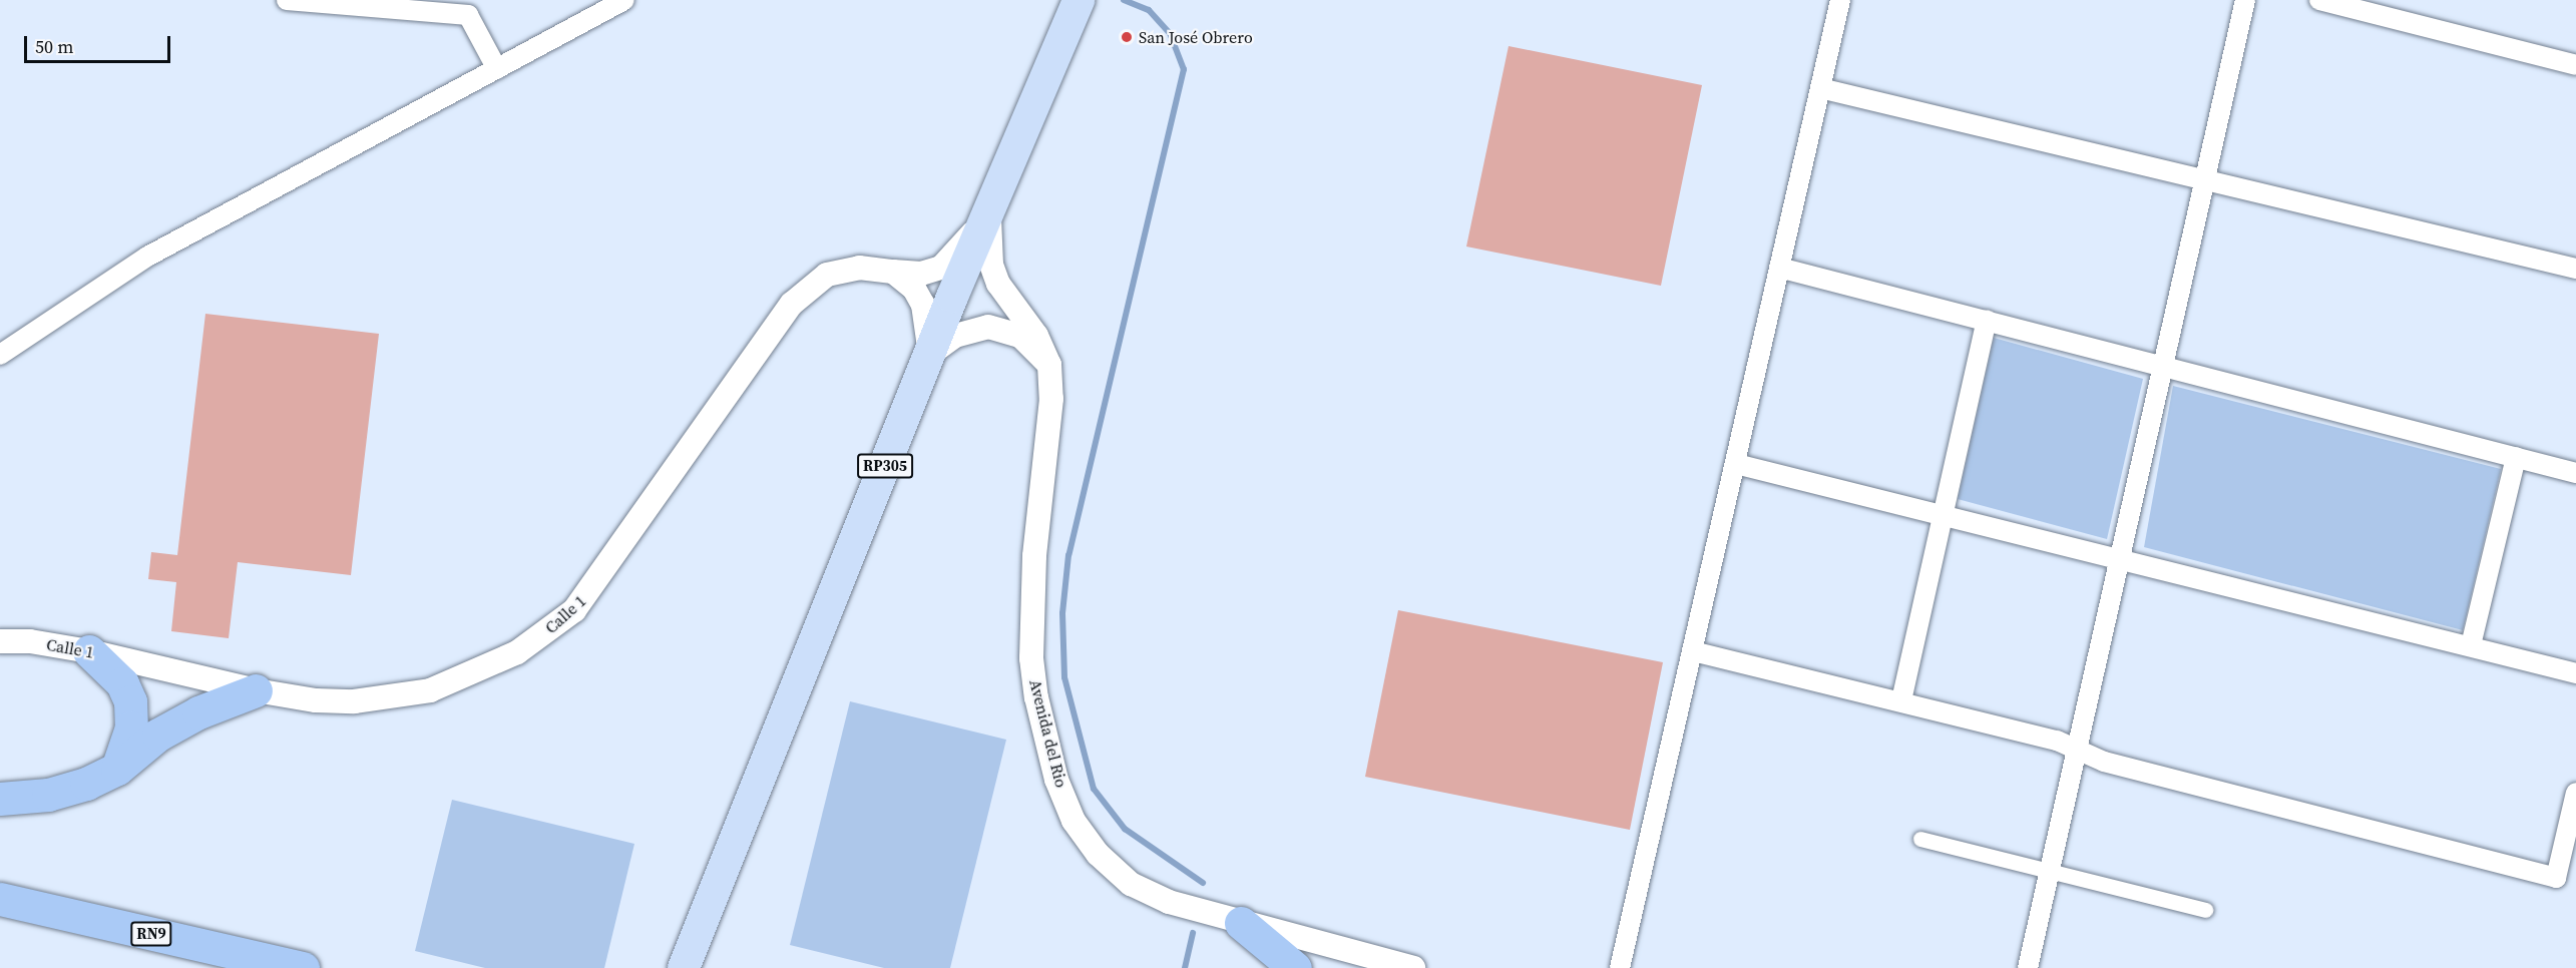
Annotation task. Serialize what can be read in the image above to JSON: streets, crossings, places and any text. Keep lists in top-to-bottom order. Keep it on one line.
{"streets":{"highway":["RN9"],"main road":["RP305"],"street":["Calle 1","Avenida del Rio"]},"crossings":[["RP305","Calle 1"],["RP305","Avenida del Rio"],["Calle 1","Avenida del Rio"]],"places":["San José Obrero"],"scale_bar":"50 m"}
